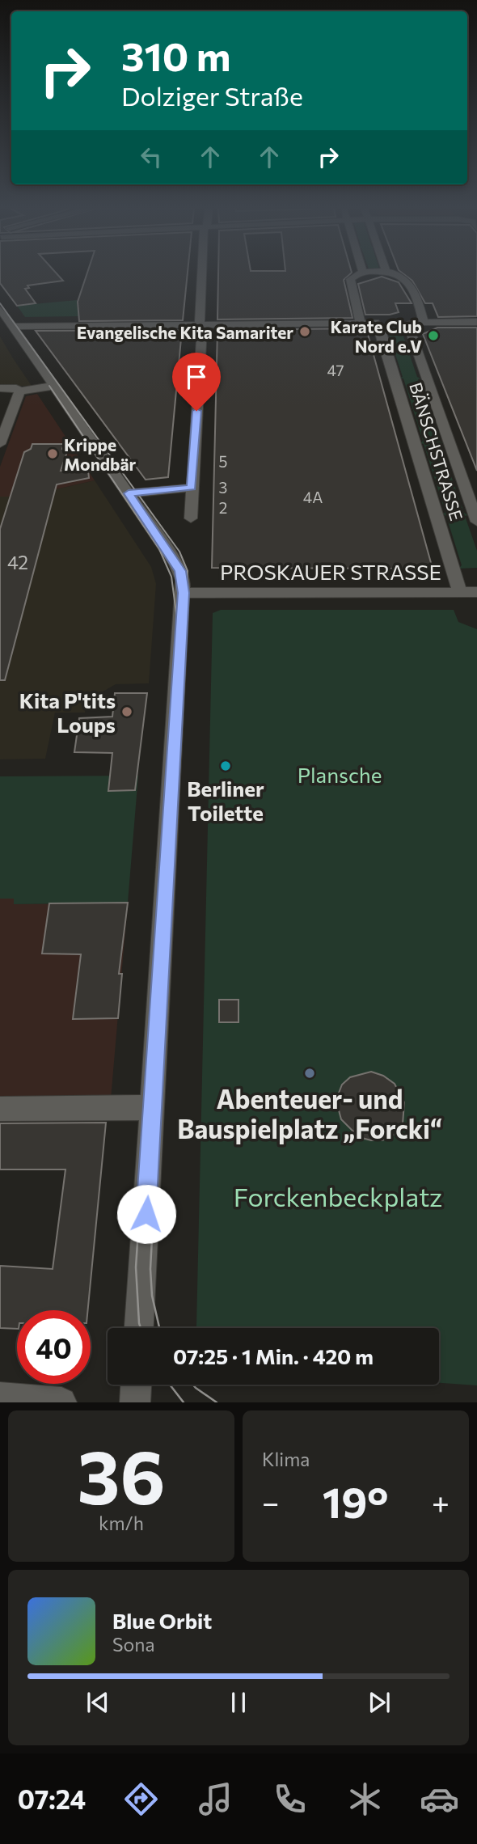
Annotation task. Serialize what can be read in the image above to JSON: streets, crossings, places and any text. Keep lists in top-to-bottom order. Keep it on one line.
{"streets":{"street":["BÄNSCHSTRASSE","PROSKAUER STRASSE"]},"crossings":[["BÄNSCHSTRASSE","PROSKAUER STRASSE"]],"parks":["Plansche","Forckenbeckplatz"],"places":["Evangelische Kita Samariter","Karate Club Nord e.V","Krippe Mondbär","Kita P'tits Loups","Berliner Toilette","Abenteuer- und Bauspielplatz „Forcki“"],"house_numbers":["47","5","3","4A","2","42"],"page":{"turn":["310 m","Dolziger Straße"],"limit":"40","trip":"07:25 · 1 Min. · 420 m","tile":[["36","km/h"],"Klima"],"heat":["−","19°","+"],"song":["Blue Orbit","Sona"],"tabs":"07:24"}}
